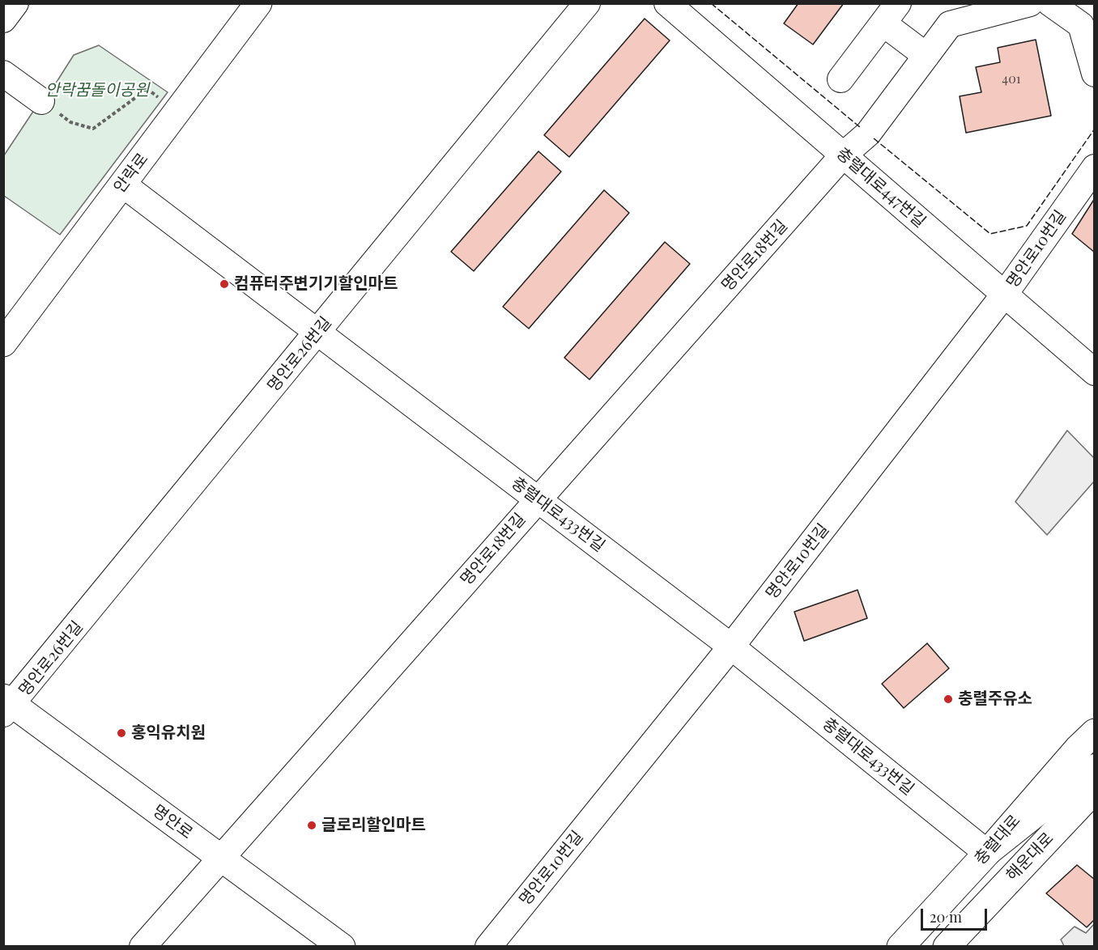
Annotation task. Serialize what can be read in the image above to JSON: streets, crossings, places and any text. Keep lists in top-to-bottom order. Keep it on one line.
{"streets":{"main road":["안락로","명안로","충렬대로","해운대로"],"street":["충렬대로447번길","명안로10번길","명안로18번길","명안로26번길","충렬대로433번길"]},"crossings":[["안락로","충렬대로433번길"],["충렬대로447번길","명안로10번길"],["충렬대로447번길","명안로18번길"],["명안로10번길","충렬대로433번길"],["명안로18번길","충렬대로433번길"],["명안로18번길","명안로"],["명안로26번길","충렬대로433번길"],["명안로26번길","명안로"],["충렬대로433번길","충렬대로"]],"parks":["안락꿈돌이공원"],"places":["컴퓨터주변기기할인마트","충렬주유소","홍익유치원","글로리할인마트"],"house_numbers":["401"],"scale_bar":"20 m"}
